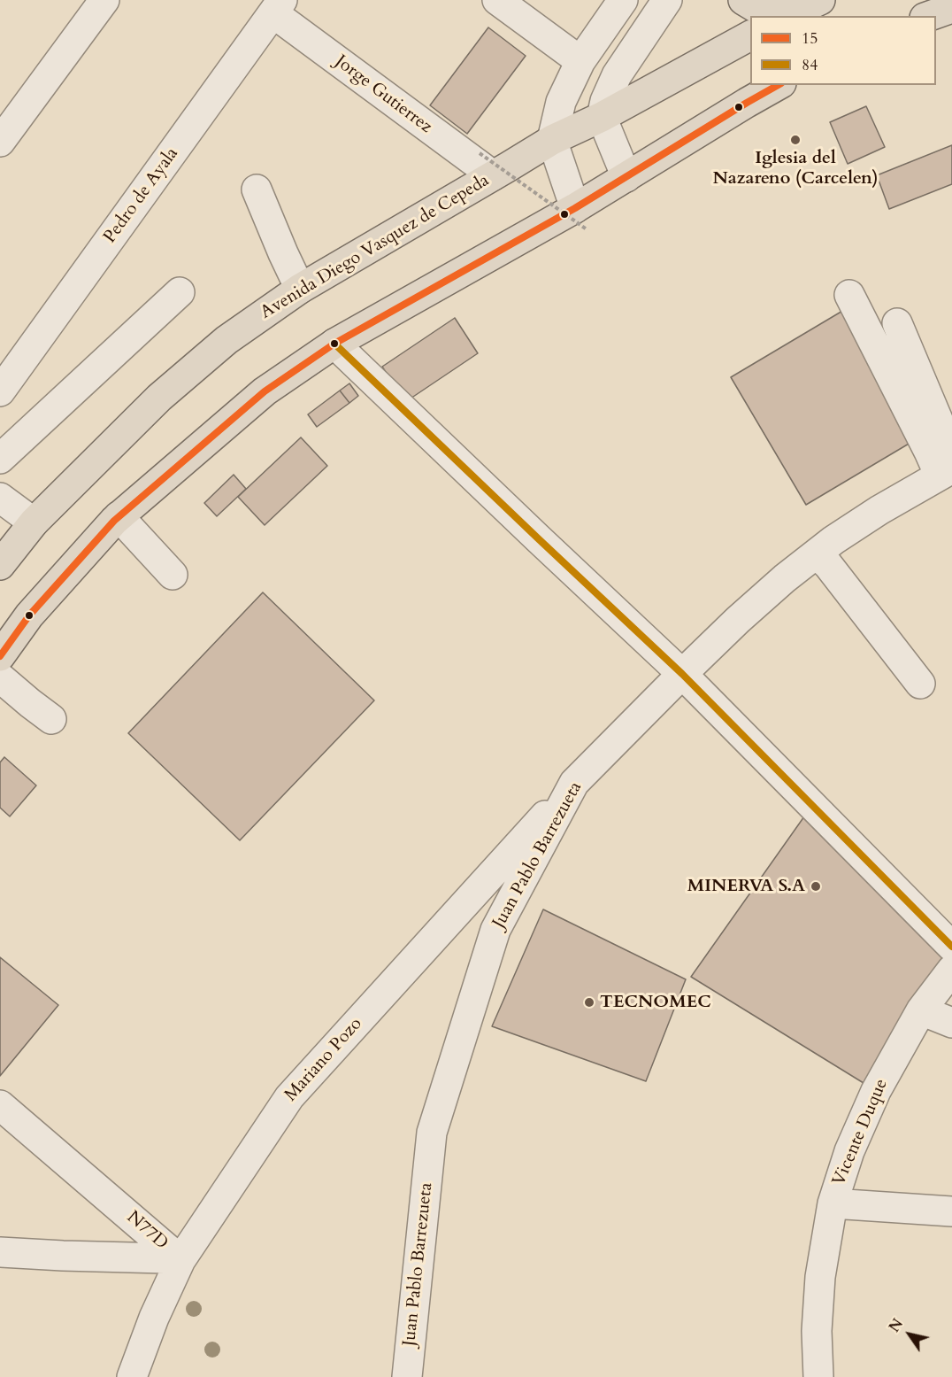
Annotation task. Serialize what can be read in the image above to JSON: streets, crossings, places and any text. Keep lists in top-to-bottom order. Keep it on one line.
{"streets":{"main road":["Avenida Diego Vasquez de Cepeda"],"street":["Jorge Gutierrez","Pedro de Ayala","Juan Pablo Barrezueta","Mariano Pozo","Vicente Duque","N77D"]},"crossings":[["Jorge Gutierrez","Pedro de Ayala"],["Jorge Gutierrez","Avenida Diego Vasquez de Cepeda"],["Juan Pablo Barrezueta","Mariano Pozo"],["Mariano Pozo","N77D"]],"places":["Iglesia del Nazareno (Carcelen)","MINERVA S.A","TECNOMEC"],"lines":["transit line 15","transit line 84"],"legend":["15","84"],"north":"top left"}
